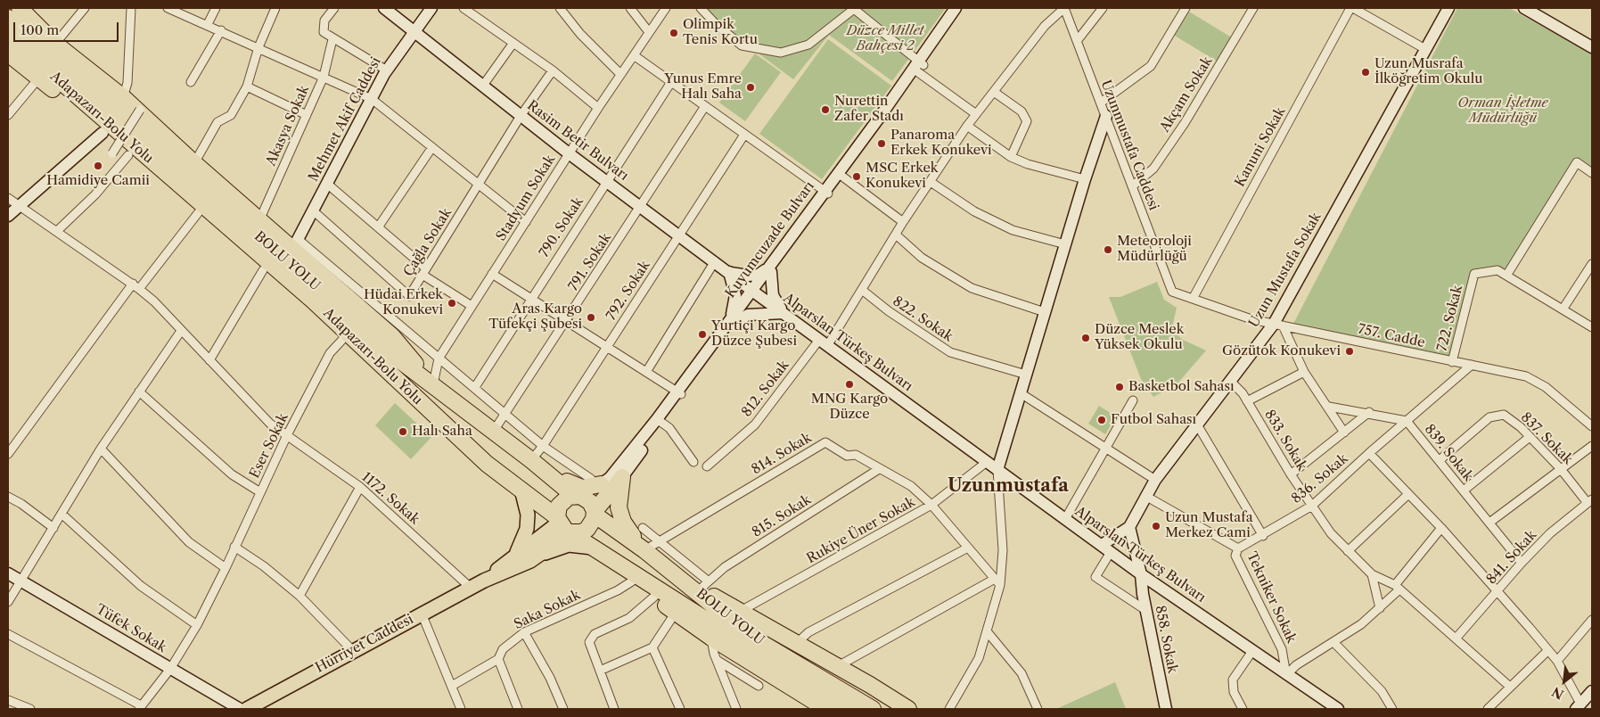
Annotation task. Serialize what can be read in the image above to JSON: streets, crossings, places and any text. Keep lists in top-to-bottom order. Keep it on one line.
{"streets":{"highway":["Adapazarı-Bolu Yolu","BOLU YOLU"],"main road":["Mehmet Akif Caddesi","Rasim Betir Bulvarı","Kuyumcuzade Bulvarı","Uzun Mustafa Sokak","Alparslan Türkeş Bulvarı","Tüfek Sokak","858. Sokak","Hürriyet Caddesi"],"street":["Akçam Sokak","Akasya Sokak","Uzunmustafa Caddesi","Kanuni Sokak","Stadyum Sokak","790. Sokak","Çağla Sokak","791. Sokak","792. Sokak","722. Sokak","822. Sokak","757. Cadde","812. Sokak","837. Sokak","833. Sokak","Eser Sokak","839. Sokak","814. Sokak","836. Sokak","1172. Sokak","815. Sokak","Rukiye Üner Sokak","841. Sokak","Tekniker Sokak","Saka Sokak"]},"crossings":[["Akçam Sokak","Uzunmustafa Caddesi"],["Adapazarı-Bolu Yolu","BOLU YOLU"],["Adapazarı-Bolu Yolu","Saka Sokak"],["Adapazarı-Bolu Yolu","Hürriyet Caddesi"],["Mehmet Akif Caddesi","Rasim Betir Bulvarı"],["Mehmet Akif Caddesi","Çağla Sokak"],["Rasim Betir Bulvarı","Stadyum Sokak"],["Rasim Betir Bulvarı","790. Sokak"],["Rasim Betir Bulvarı","Kuyumcuzade Bulvarı"],["Rasim Betir Bulvarı","Çağla Sokak"],["Rasim Betir Bulvarı","791. Sokak"],["Rasim Betir Bulvarı","792. Sokak"],["Rasim Betir Bulvarı","Alparslan Türkeş Bulvarı"],["Uzunmustafa Caddesi","757. Cadde"],["Uzunmustafa Caddesi","812. Sokak"],["Kanuni Sokak","757. Cadde"],["Kuyumcuzade Bulvarı","Alparslan Türkeş Bulvarı"],["BOLU YOLU","791. Sokak"],["BOLU YOLU","792. Sokak"],["BOLU YOLU","814. Sokak"],["BOLU YOLU","Hürriyet Caddesi"],["Uzun Mustafa Sokak","757. Cadde"],["Uzun Mustafa Sokak","Alparslan Türkeş Bulvarı"],["Uzun Mustafa Sokak","833. Sokak"],["Uzun Mustafa Sokak","858. Sokak"],["722. Sokak","757. Cadde"],["822. Sokak","812. Sokak"],["757. Cadde","836. Sokak"],["Alparslan Türkeş Bulvarı","812. Sokak"],["Alparslan Türkeş Bulvarı","Rukiye Üner Sokak"],["Alparslan Türkeş Bulvarı","Tekniker Sokak"],["Alparslan Türkeş Bulvarı","858. Sokak"],["837. Sokak","839. Sokak"],["837. Sokak","841. Sokak"],["833. Sokak","836. Sokak"],["833. Sokak","841. Sokak"],["Eser Sokak","1172. Sokak"],["Eser Sokak","Tüfek Sokak"],["839. Sokak","836. Sokak"],["839. Sokak","841. Sokak"],["814. Sokak","815. Sokak"],["814. Sokak","Rukiye Üner Sokak"],["836. Sokak","Tekniker Sokak"],["1172. Sokak","Hürriyet Caddesi"],["Tüfek Sokak","Hürriyet Caddesi"]],"districts":["Uzunmustafa"],"parks":["Düzce Millet Bahçesi 2","Orman İşletme Müdürlüğü"],"places":["Olimpik Tenis Kortu","Uzun Musrafa İlköğretim Okulu","Yunus Emre Halı Saha","Nurettin Zafer Stadı","Panaroma Erkek Konukevi","Hamidiye Camii","MSC Erkek Konukevi","Meteoroloji Müdürlüğü","Hüdai Erkek Konukevi","Aras Kargo Tüfekçi Şubesi","Yurtiçi Kargo Düzce Şubesi","Düzce Meslek Yüksek Okulu","Gözütok Konukevi","MNG Kargo Düzce","Basketbol Sahası","Futbol Sahası","Halı Saha","Uzun Mustafa Merkez Cami"],"scale_bar":"100 m","north":"bottom left"}
